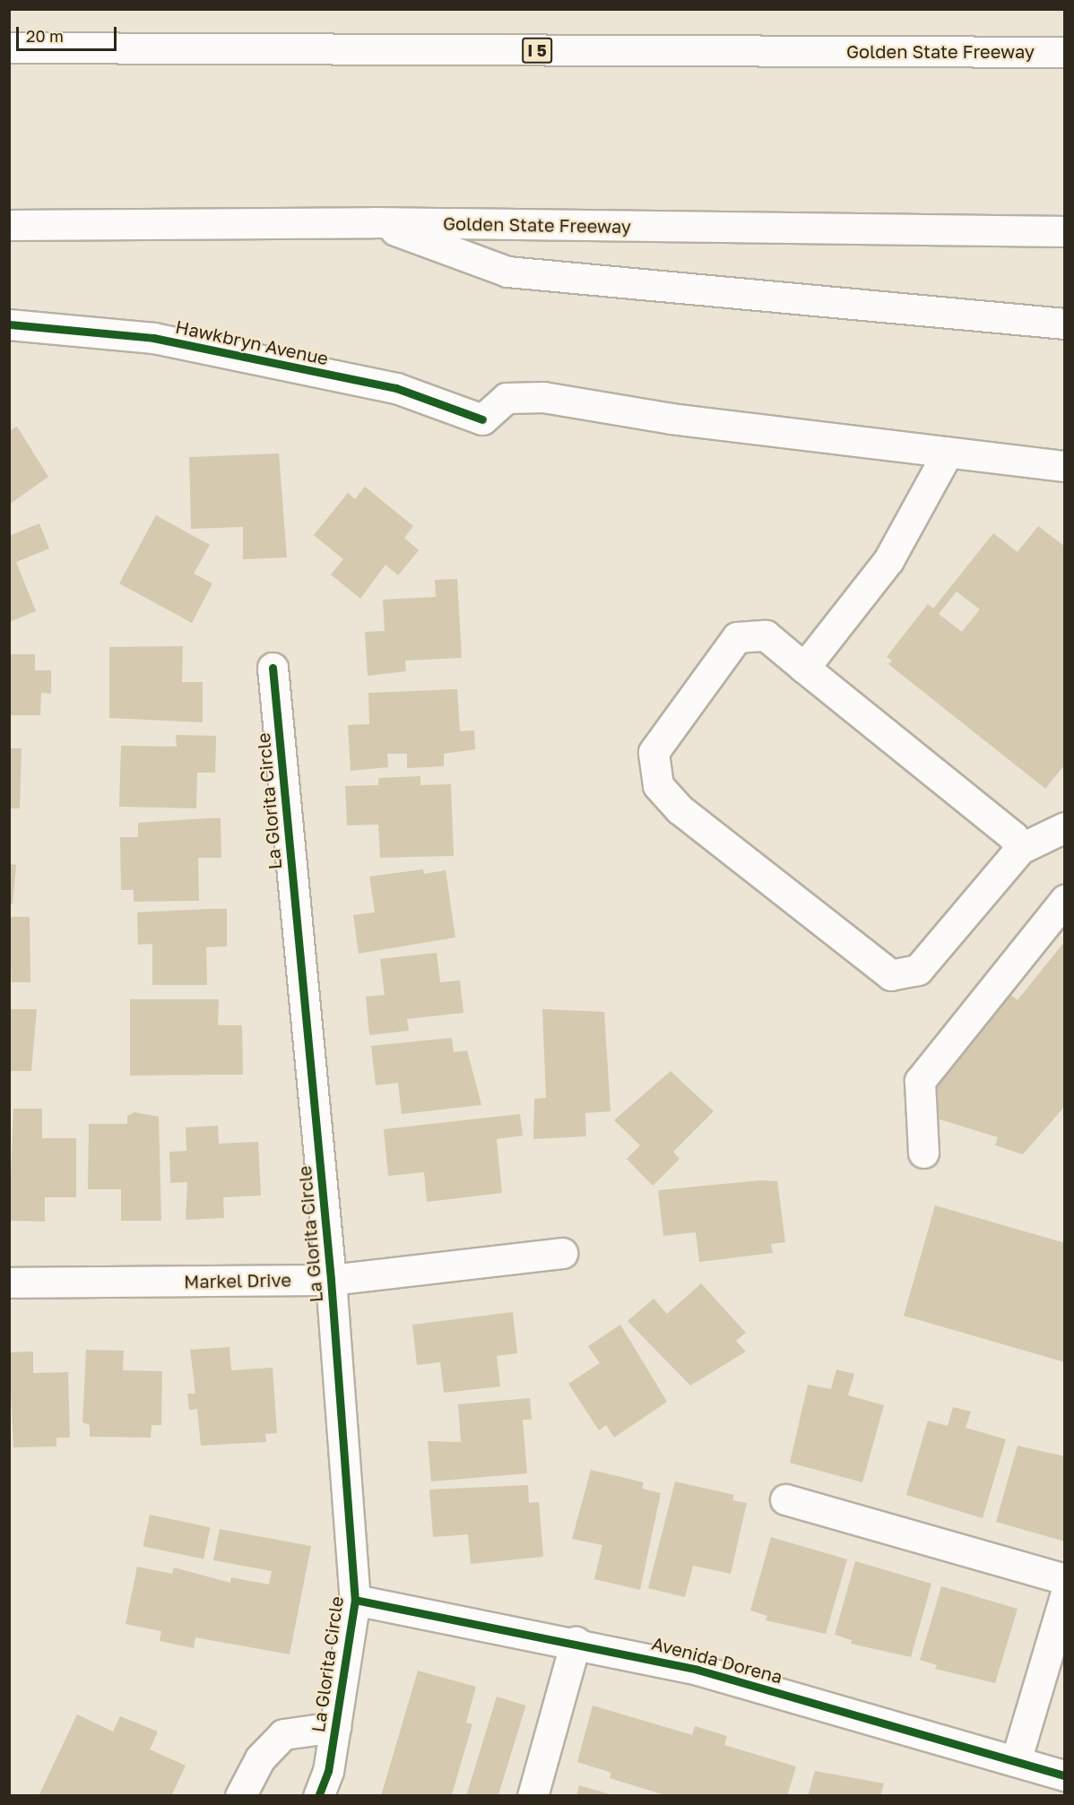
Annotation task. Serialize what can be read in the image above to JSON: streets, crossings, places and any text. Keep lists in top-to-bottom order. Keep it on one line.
{"streets":{"main road":["I 5","Golden State Freeway","Hawkbryn Avenue","La Glorita Circle","Markel Drive","Avenida Dorena"]},"crossings":[["La Glorita Circle","Markel Drive"],["La Glorita Circle","Avenida Dorena"]],"scale_bar":"20 m"}
